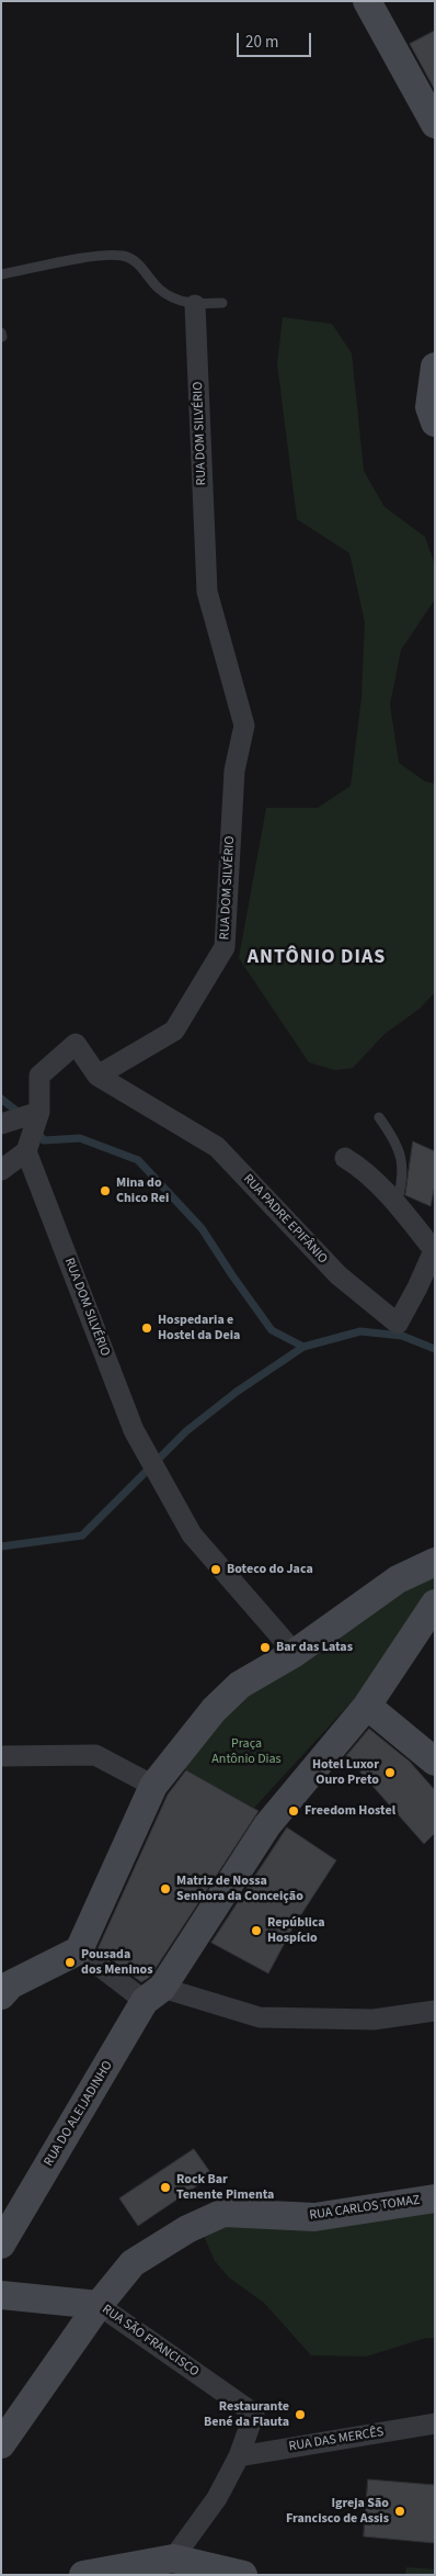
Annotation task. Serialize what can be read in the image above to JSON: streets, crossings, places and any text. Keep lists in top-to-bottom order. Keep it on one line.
{"streets":{"street":["RUA DOM SILVÉRIO","RUA PADRE EPIFÂNIO","RUA DO ALEIJADINHO","RUA CARLOS TOMAZ","RUA SÃO FRANCISCO","RUA DAS MERCÊS"]},"crossings":[["RUA DOM SILVÉRIO","RUA PADRE EPIFÂNIO"],["RUA CARLOS TOMAZ","RUA SÃO FRANCISCO"],["RUA SÃO FRANCISCO","RUA DAS MERCÊS"]],"districts":["ANTÔNIO DIAS"],"parks":["Praça Antônio Dias"],"places":["Mina do Chico Rei","Hospedaria e Hostel da Deia","Boteco do Jaca","Bar das Latas","Hotel Luxor Ouro Preto","Freedom Hostel","Matriz de Nossa Senhora da Conceição","República Hospício","Pousada dos Meninos","Rock Bar Tenente Pimenta","Restaurante Bené da Flauta","Igreja São Francisco de Assis"],"scale_bar":"20 m"}
